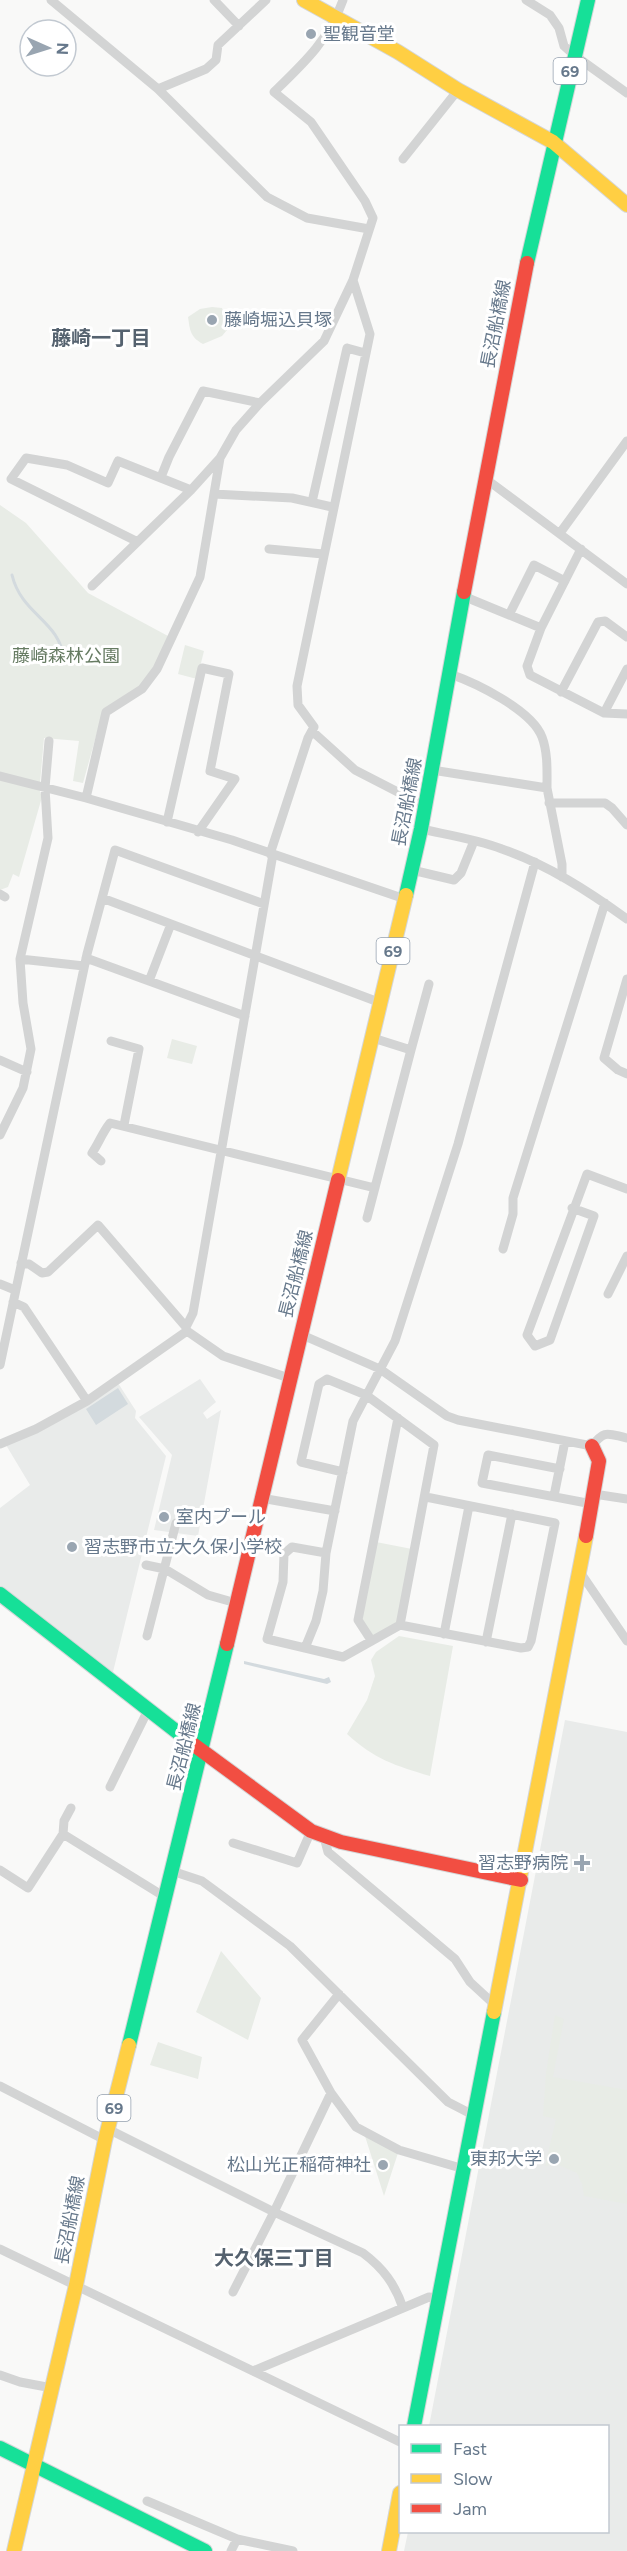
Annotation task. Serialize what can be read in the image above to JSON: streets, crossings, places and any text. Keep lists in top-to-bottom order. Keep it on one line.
{"streets":{"main road":["69","長沼船橋線"]},"districts":["藤崎一丁目","大久保三丁目"],"parks":["藤崎森林公園"],"places":{"other":["聖観音堂","藤崎堀込貝塚","室内プール","習志野市立大久保小学校","東邦大学","松山光正稲荷神社"],"health":["習志野病院"]},"legend":["Fast","Slow","Jam"],"north":"right"}
